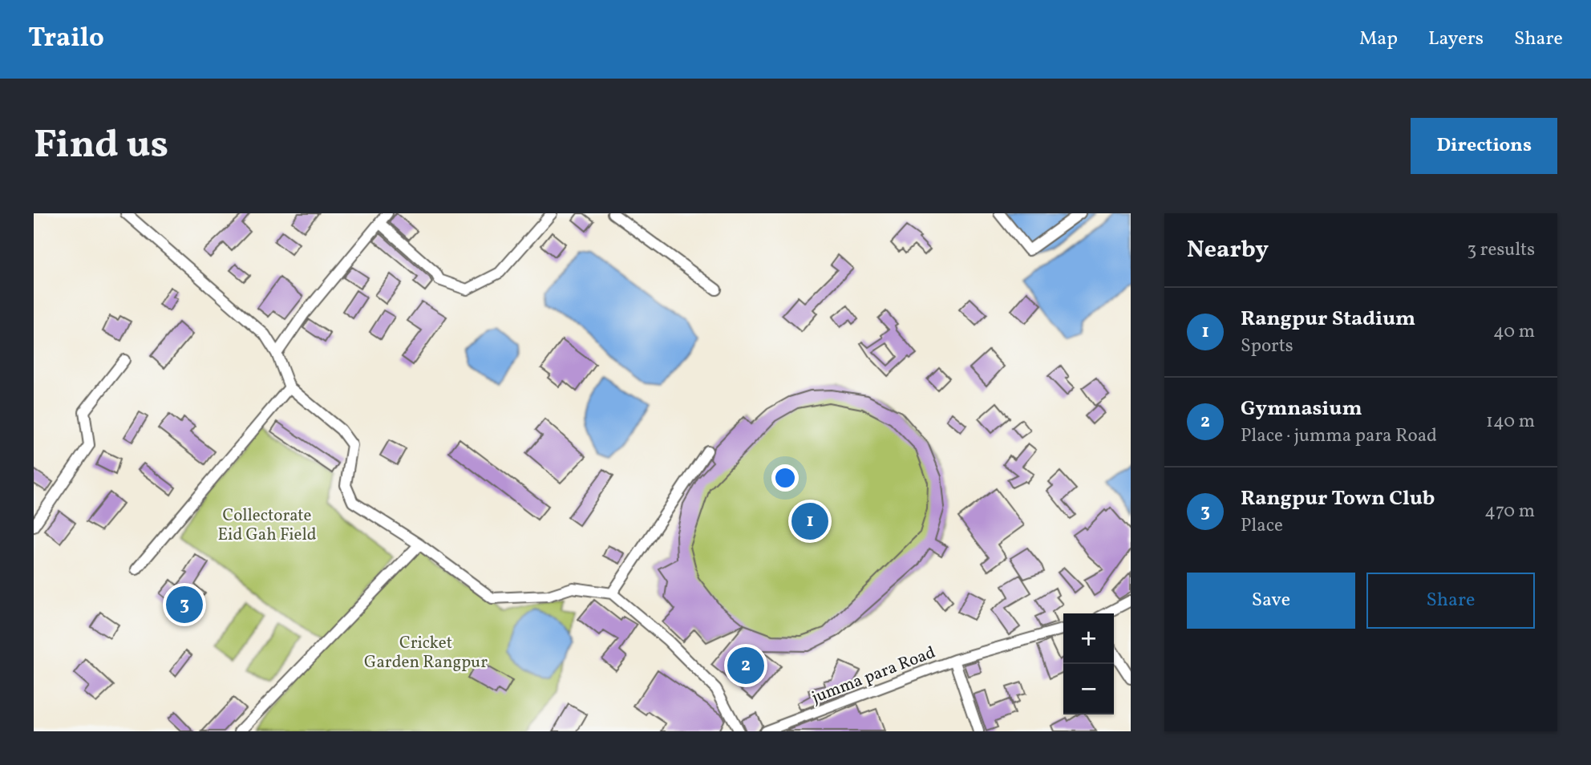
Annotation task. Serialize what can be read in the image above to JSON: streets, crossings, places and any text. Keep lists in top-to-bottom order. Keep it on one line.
{"streets":{"street":["jumma para Road"]},"parks":["Collectorate Eid Gah Field","Cricket Garden Rangpur"],"page":{"header":"Trailo","nav":["Map","Layers","Share"],"buttons":["Directions",["Save","Share"]],"title":"Find us","heading":["Nearby","3 results"],"list":[{"mark":"1","name":"Rangpur Stadium","note":"Sports","value":"40 m"},{"mark":"2","name":"Gymnasium","note":"Place · jumma para Road","value":"140 m"},{"mark":"3","name":"Rangpur Town Club","note":"Place","value":"470 m"}],"pins":["1","3","2"],"map_buttons":["+","−"]}}
